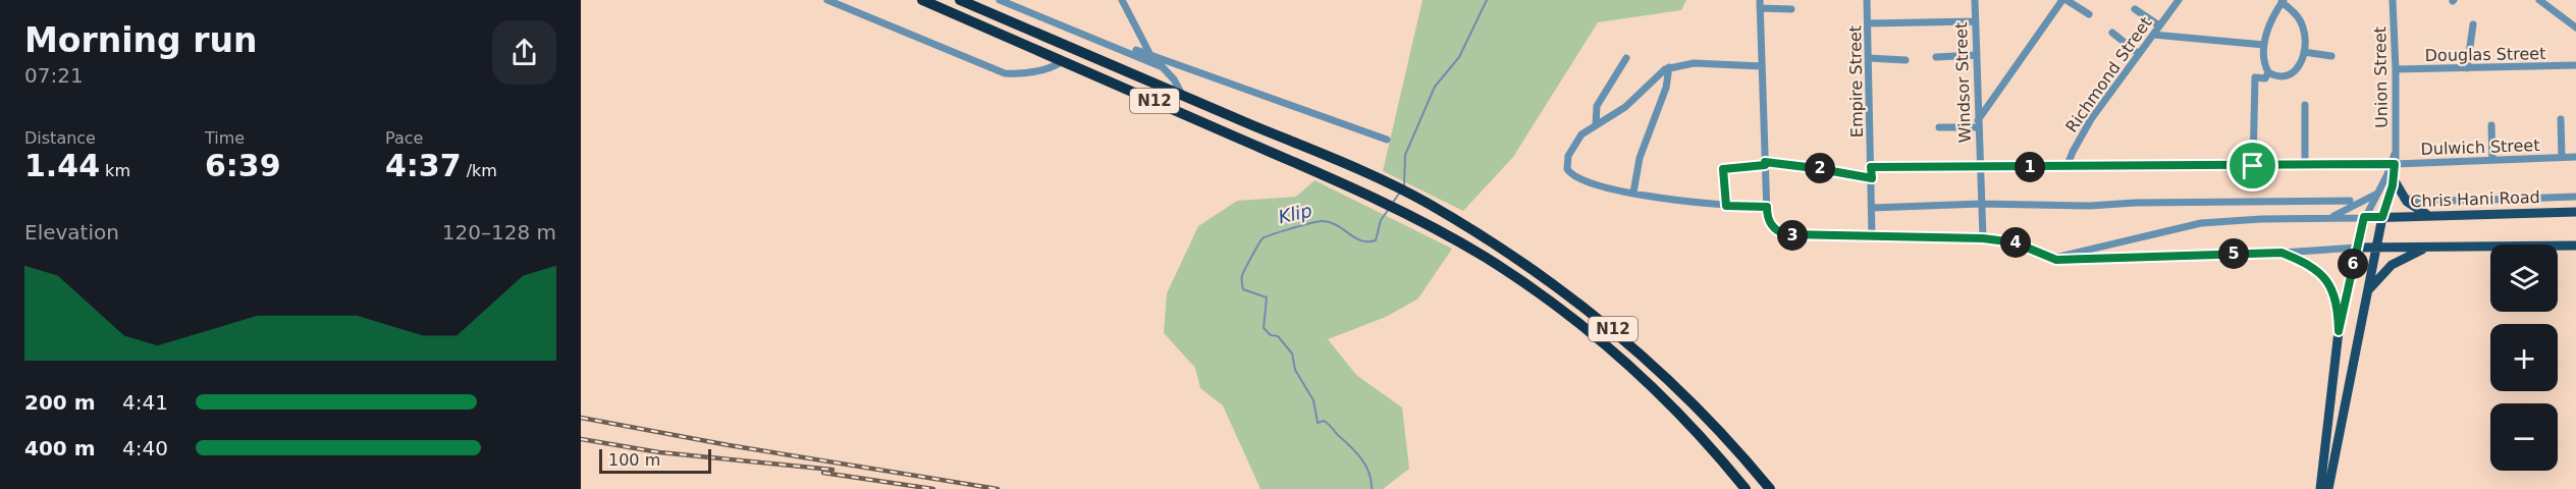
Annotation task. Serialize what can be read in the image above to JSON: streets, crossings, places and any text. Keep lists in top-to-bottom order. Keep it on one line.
{"streets":{"highway":["N12"],"main road":["Chris Hani Road"],"street":["Douglas Street","Richmond Street","Union Street","Empire Street","Windsor Street","Dulwich Street"]},"crossings":[["Douglas Street","Union Street"],["Richmond Street","Dulwich Street"],["Union Street","Dulwich Street"],["Union Street","Chris Hani Road"],["Empire Street","Dulwich Street"],["Windsor Street","Dulwich Street"]],"water":["Klip"],"scale_bar":"100 m","page":{"heading":["Morning run","07:21"],"stats":[["Distance","1.44 km"],["Time","6:39"],["Pace","4:37 /km"]],"pins":["1","2","3","4","5","6"],"chart":["Elevation","120–128 m"],"map_buttons":["+","−"],"list":[{"name":"200 m","note":"4:41"},{"name":"400 m","note":"4:40"}],"scale":"100 m"}}
